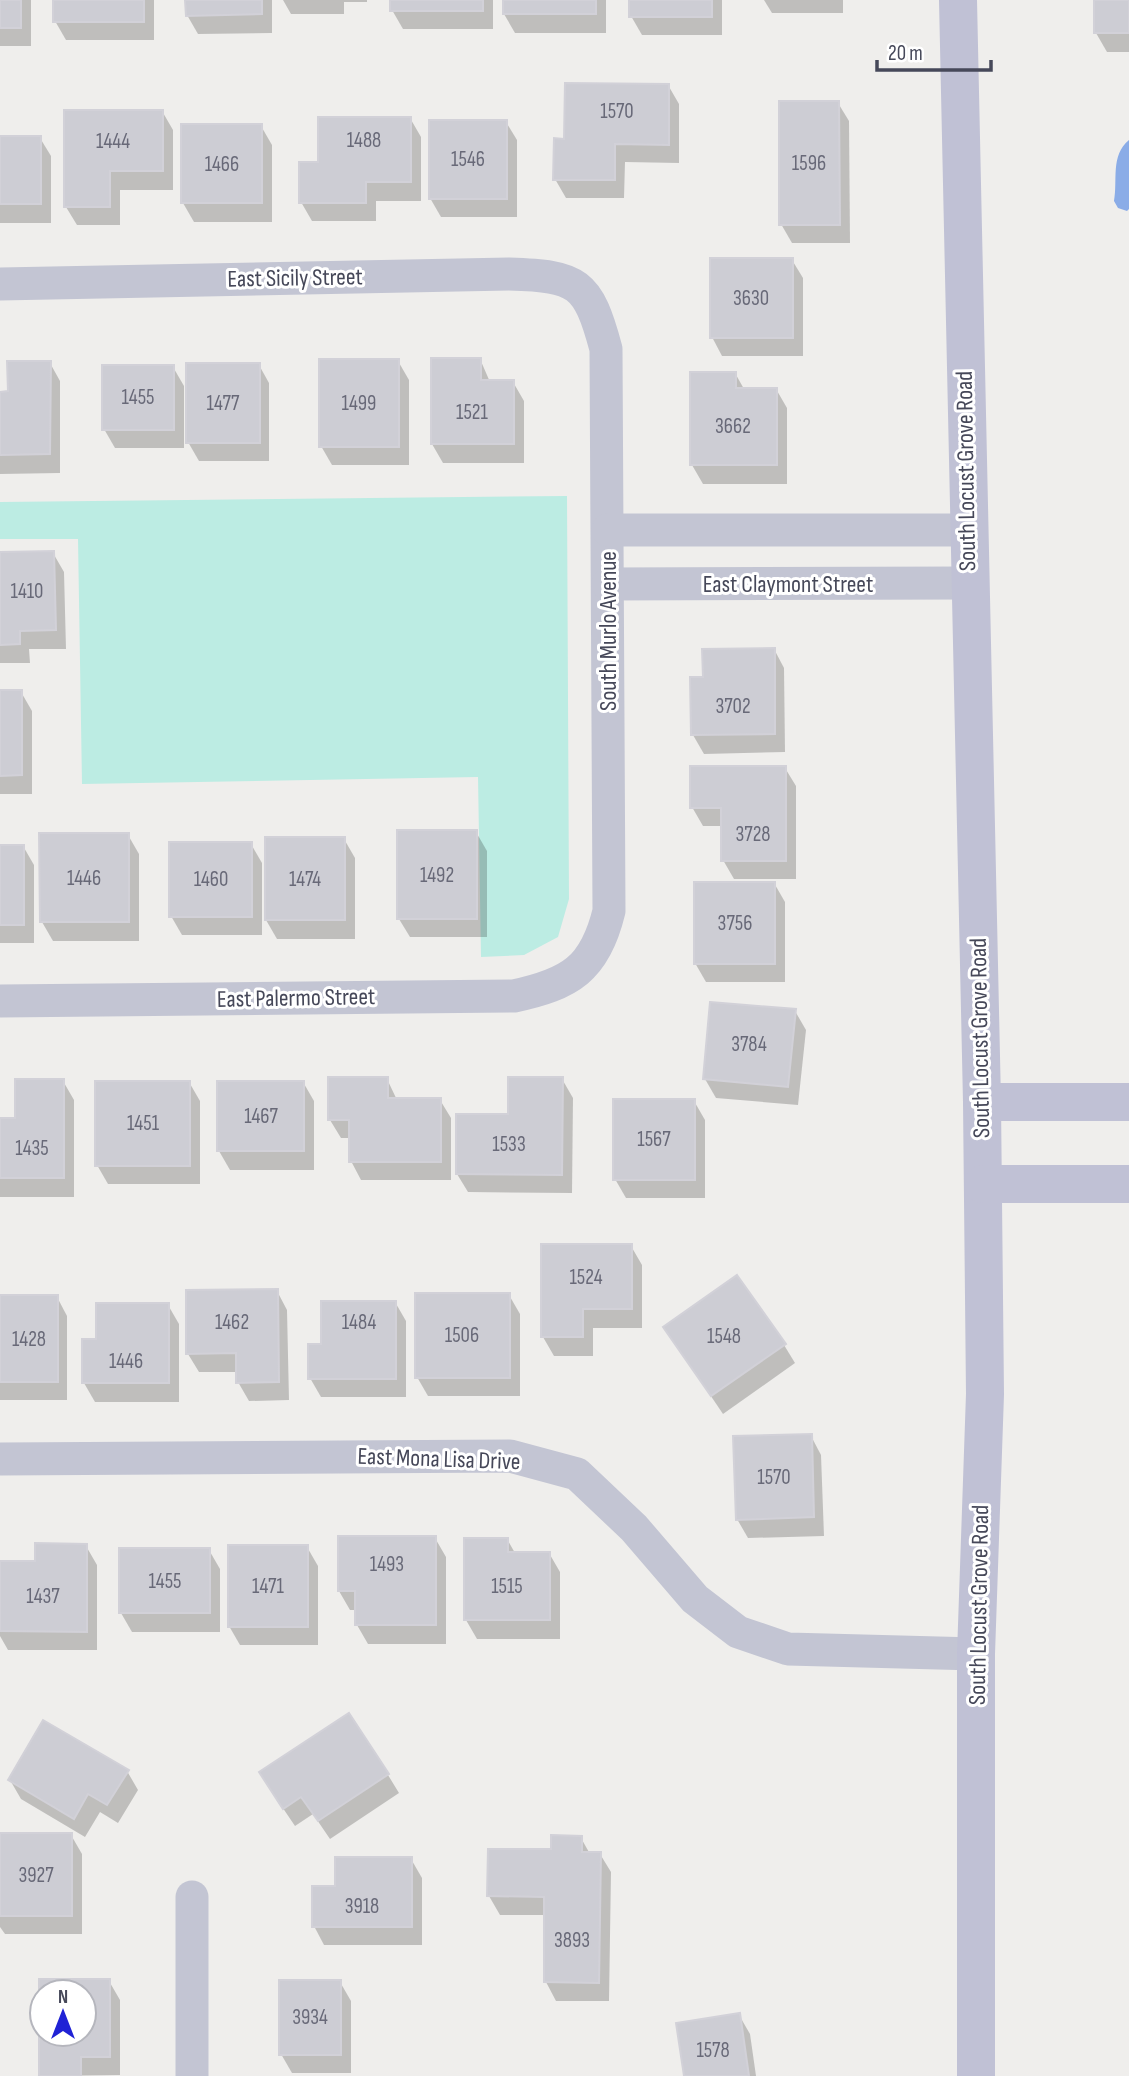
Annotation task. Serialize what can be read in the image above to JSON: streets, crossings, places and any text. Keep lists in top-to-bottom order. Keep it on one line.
{"streets":{"main road":["South Locust Grove Road"],"street":["East Sicily Street","East Claymont Street","South Murlo Avenue","East Palermo Street","East Mona Lisa Drive"]},"crossings":[["East Sicily Street","South Murlo Avenue"],["South Locust Grove Road","East Claymont Street"],["South Locust Grove Road","East Mona Lisa Drive"],["East Claymont Street","South Murlo Avenue"],["South Murlo Avenue","East Palermo Street"]],"house_numbers":["1570","1488","1444","1546","1596","1466","3630","1455","1477","1499","1521","3662","1410","3702","3728","1492","1446","1460","1474","3756","3784","1467","1451","1567","1533","1435","1524","1462","1484","1506","1548","1428","1446","1570","1493","1455","1471","1515","1437","3927","3918","3893","3934","1578"],"scale_bar":"20 m","north":"top"}
